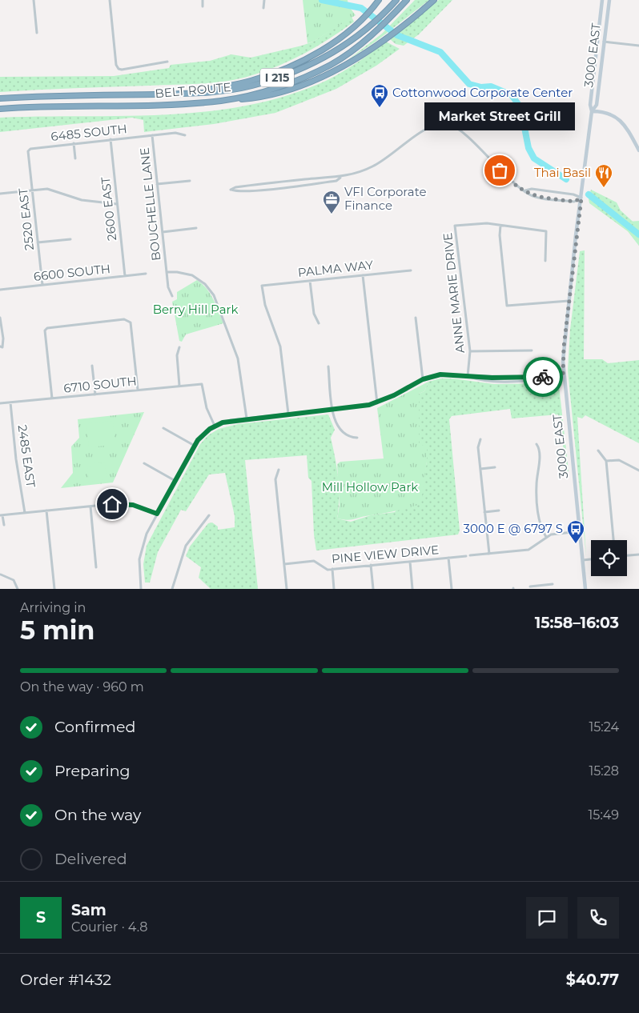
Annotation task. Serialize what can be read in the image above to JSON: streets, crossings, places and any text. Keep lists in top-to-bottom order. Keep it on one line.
{"streets":{"highway":["I 215","BELT ROUTE"],"main road":["3000 EAST"],"street":["6485 SOUTH","BOUCHELLE LANE","2600 EAST","2520 EAST","PALMA WAY","6600 SOUTH","ANNE MARIE DRIVE","6710 SOUTH","2485 EAST","PINE VIEW DRIVE"]},"crossings":[["3000 EAST","PINE VIEW DRIVE"],["6485 SOUTH","BOUCHELLE LANE"],["6485 SOUTH","2600 EAST"],["6485 SOUTH","2520 EAST"],["2600 EAST","6600 SOUTH"],["2520 EAST","6600 SOUTH"],["6710 SOUTH","2485 EAST"]],"parks":["Berry Hill Park","Mill Hollow Park"],"places":{"bus stop":["Cottonwood Corporate Center","3000 E @ 6797 S"],"other":["Market Street Grill"],"restaurant":["Thai Basil"],"office":["VFI Corporate Finance"]},"page":{"bubble":"Market Street Grill","heading":["5 min","Arriving in","15:58–16:03"],"panel":["Sam","Courier · 4.8","Order #1432","$40.77"],"bar":"On the way · 960 m","list":[["Confirmed","15:24"],["Preparing","15:28"],["On the way","15:49"],"Delivered"],"round":"S"}}
